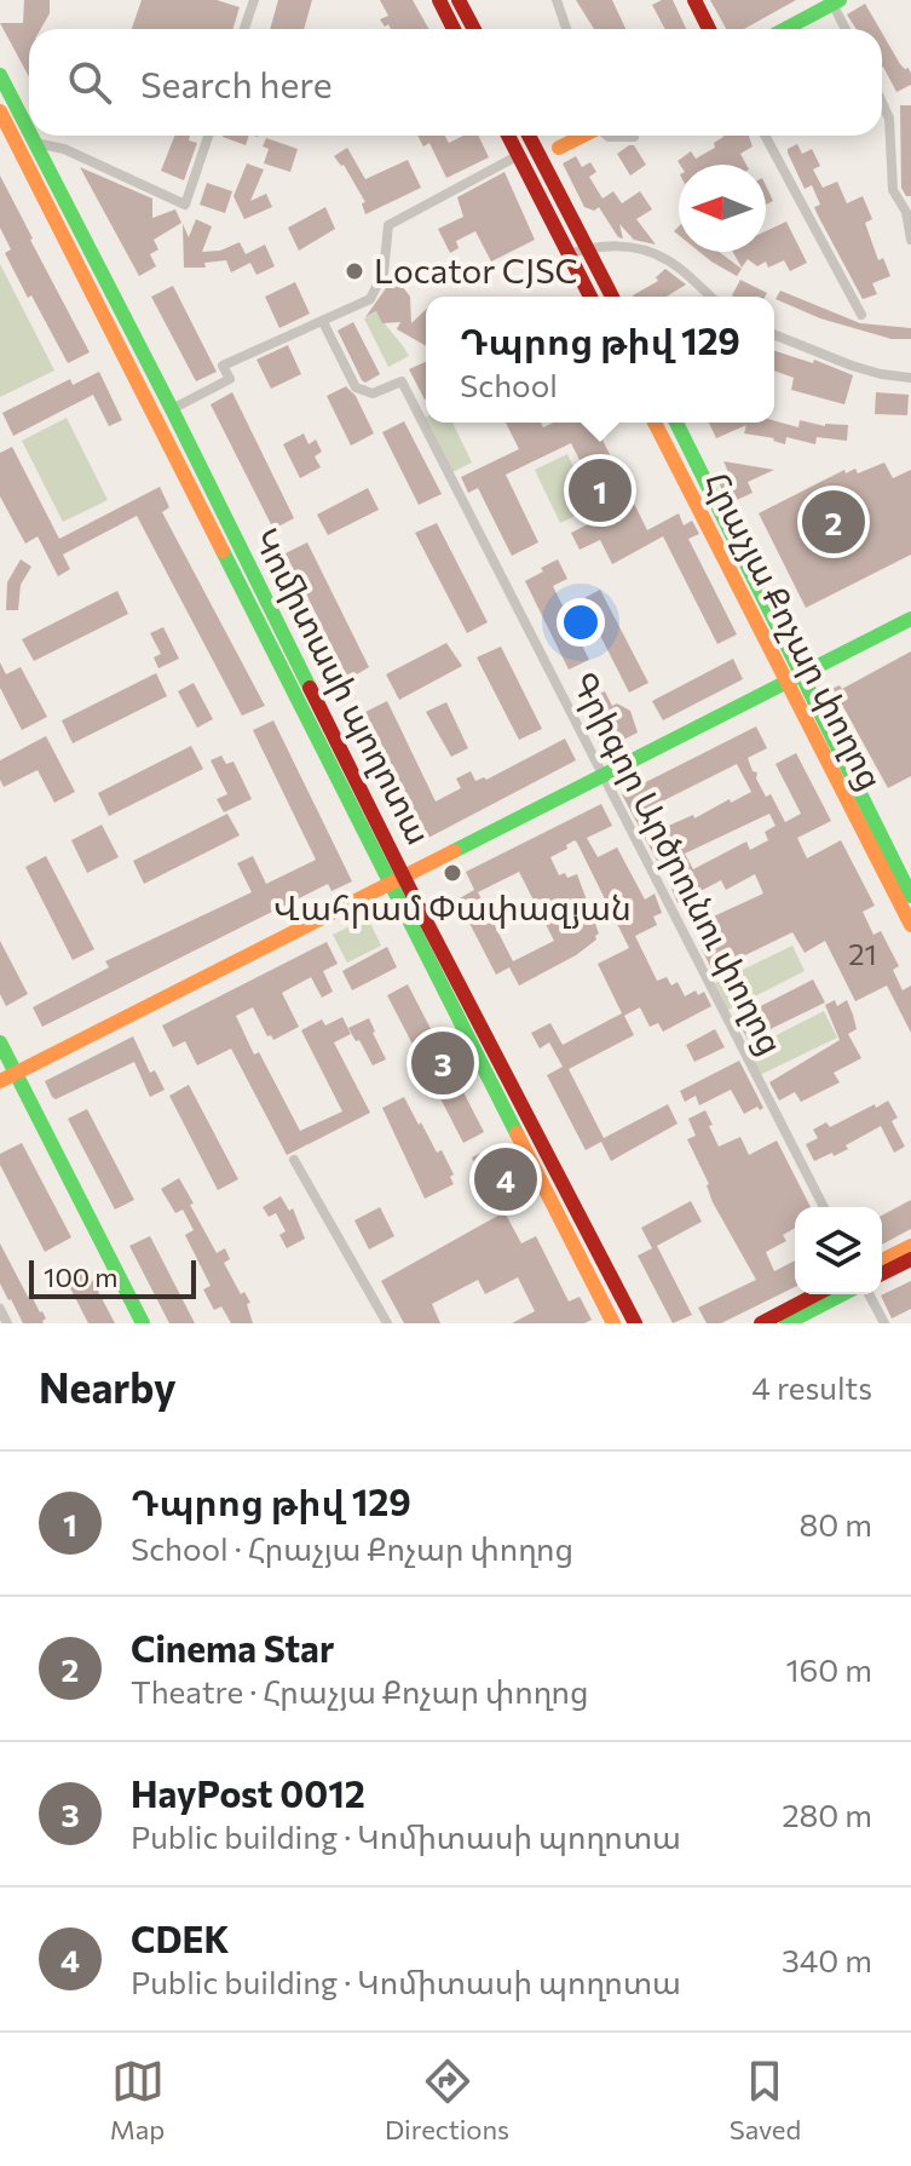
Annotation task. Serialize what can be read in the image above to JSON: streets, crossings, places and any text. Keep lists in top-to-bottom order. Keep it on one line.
{"streets":{"main road":["Հրաչյա Քոչար փողոց","Կոմիտասի պողոտա"],"street":["Գրիգոր Արծրունու փողոց"]},"places":["Locator CJSC","Վահրամ Փափազյան"],"house_numbers":["21"],"scale_bar":"100 m","north":"left","page":{"search":"Search here","popup":["Դպրոց թիվ 129","School"],"pins":["1","2","3","4"],"scale":"100 m","heading":["Nearby","4 results"],"list":[{"mark":"1","name":"Դպրոց թիվ 129","note":"School · Հրաչյա Քոչար փողոց","value":"80 m"},{"mark":"2","name":"Cinema Star","note":"Theatre · Հրաչյա Քոչար փողոց","value":"160 m"},{"mark":"3","name":"HayPost 0012","note":"Public building · Կոմիտասի պողոտա","value":"280 m"},{"mark":"4","name":"CDEK","note":"Public building · Կոմիտասի պողոտա","value":"340 m"}],"nav":["Map","Directions","Saved"]}}
